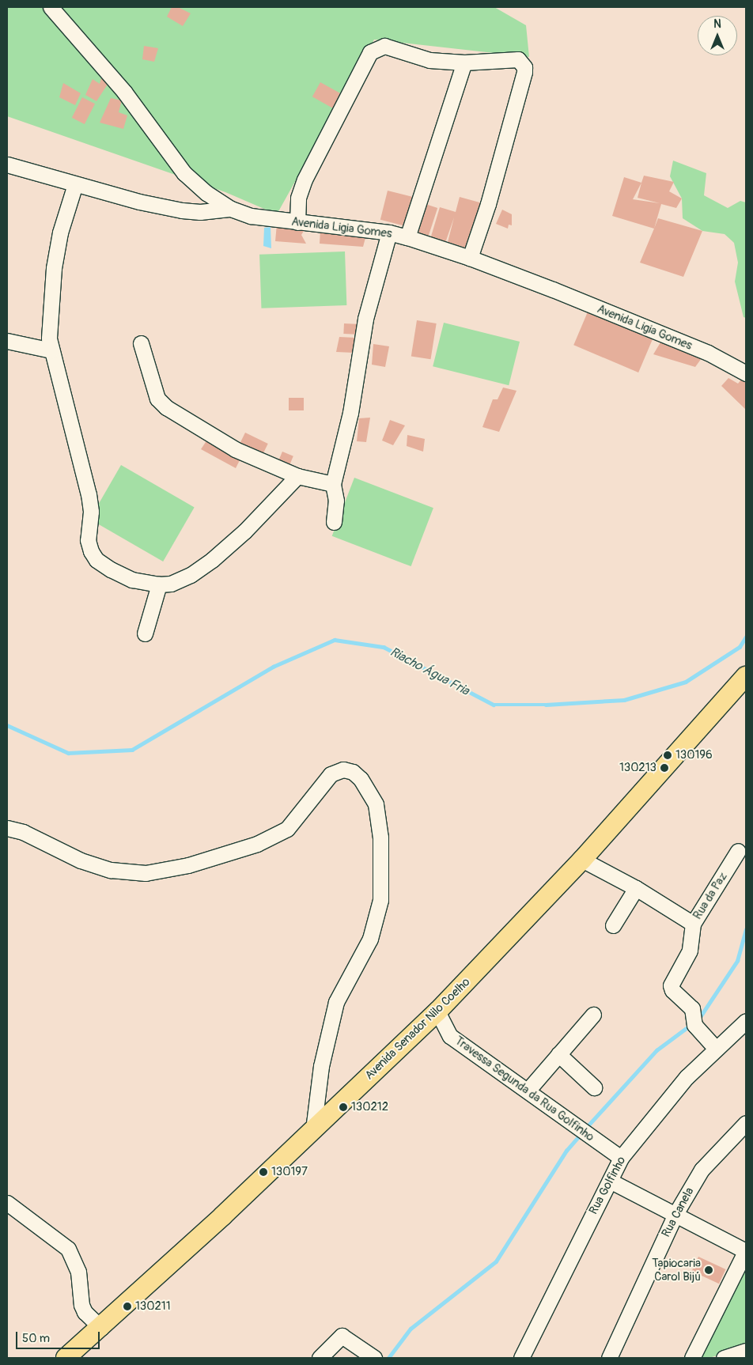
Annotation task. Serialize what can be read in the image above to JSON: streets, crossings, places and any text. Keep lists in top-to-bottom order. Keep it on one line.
{"streets":{"main road":["Avenida Senador Nilo Coelho"],"street":["Avenida Ligia Gomes","Rua da Paz","Travessa Segunda da Rua Golfinho","Rua Golfinho","Rua Canela"]},"crossings":[["Rua da Paz","Avenida Senador Nilo Coelho"],["Avenida Senador Nilo Coelho","Travessa Segunda da Rua Golfinho"],["Travessa Segunda da Rua Golfinho","Rua Golfinho"]],"water":["Riacho Água Fria"],"places":["130196","130213","130212","130197","Tapiocaria Carol Bijú","130211"],"scale_bar":"50 m","north":"top"}
